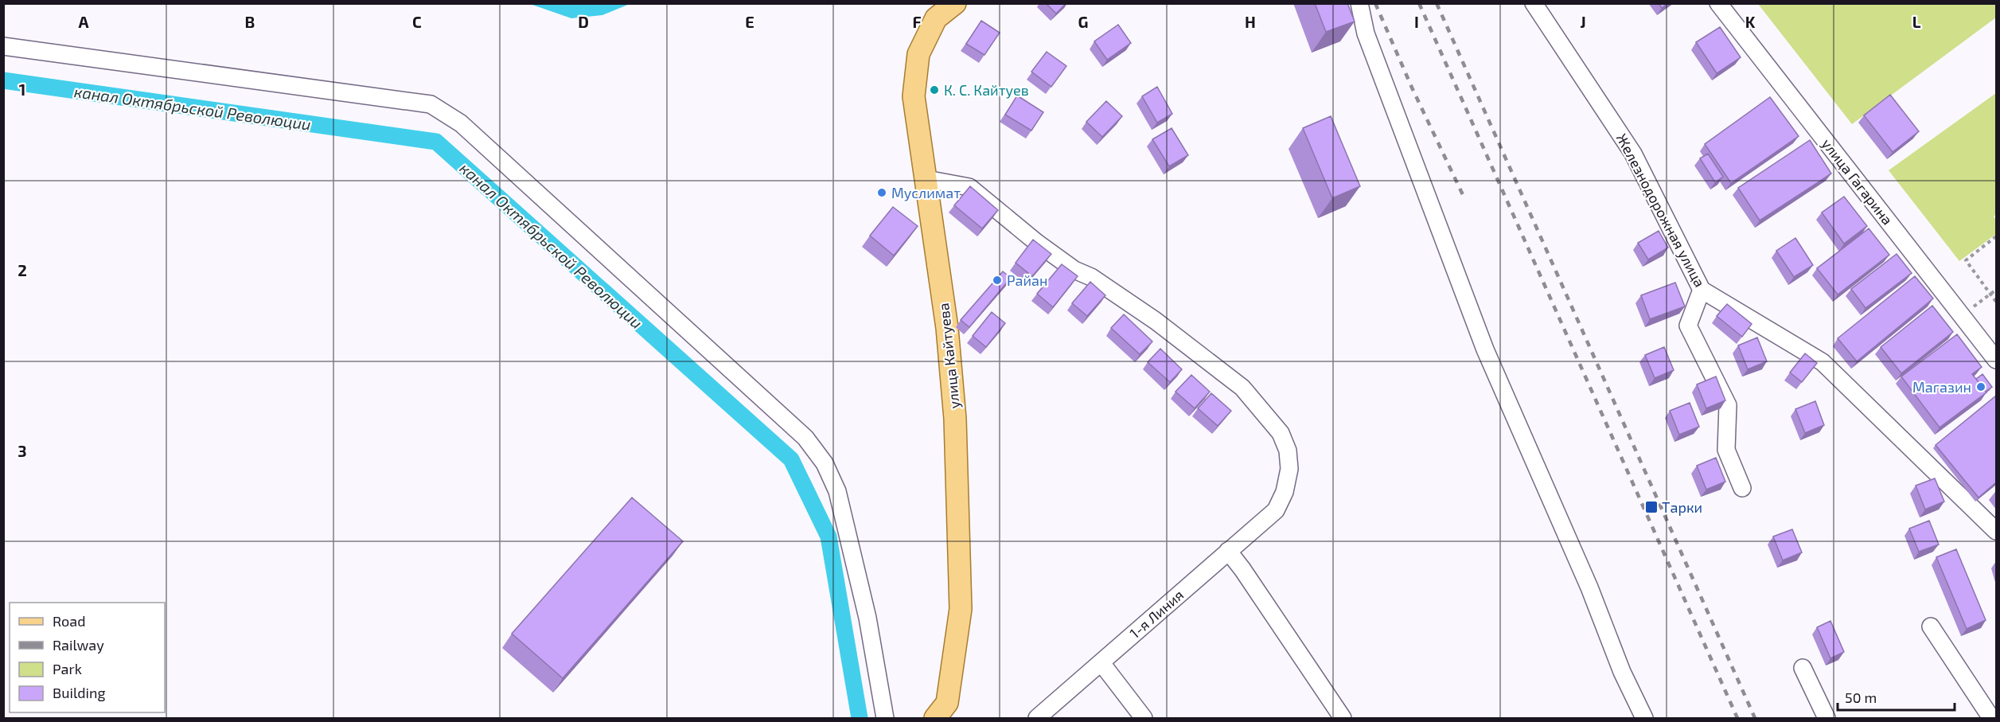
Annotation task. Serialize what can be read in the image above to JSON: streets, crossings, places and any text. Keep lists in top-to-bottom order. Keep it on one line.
{"streets":{"main road":["улица Кайтуева"],"street":["улица Гагарина","Железнодорожная улица","1-я Линия"]},"crossings":[["улица Кайтуева","1-я Линия"]],"water":["канал Октябрьской Революции"],"places":{"other":["К. С. Кайтуев","Муслимат","Райан","Магазин"],"transit":["Тарки"]},"legend":["Road","Railway","Park","Building"],"scale_bar":"50 m","grid":{"columns":["A","B","C","D","E","F","G","H","I","J","K","L"],"rows":["1","2","3"]}}
